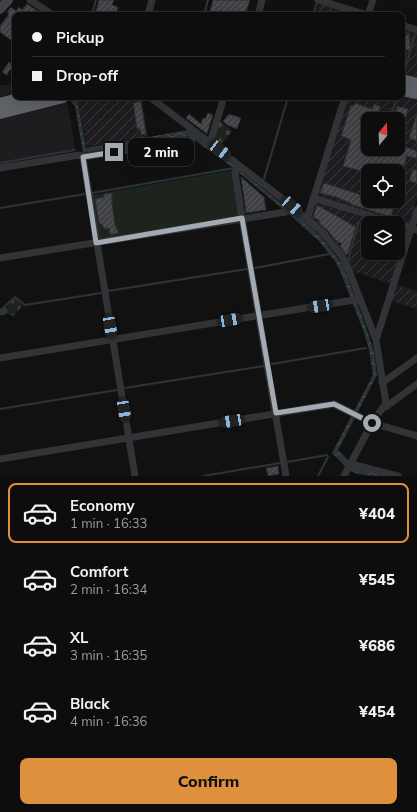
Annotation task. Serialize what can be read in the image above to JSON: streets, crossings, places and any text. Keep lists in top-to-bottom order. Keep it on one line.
{"north":"top","page":{"banner":["Pickup","Drop-off"],"bubble":"2 min","list":[{"name":"Economy","note":"1 min · 16:33","value":"¥404"},{"name":"Comfort","note":"2 min · 16:34","value":"¥545"},{"name":"XL","note":"3 min · 16:35","value":"¥686"},{"name":"Black","note":"4 min · 16:36","value":"¥454"}],"buttons":"Confirm"}}
